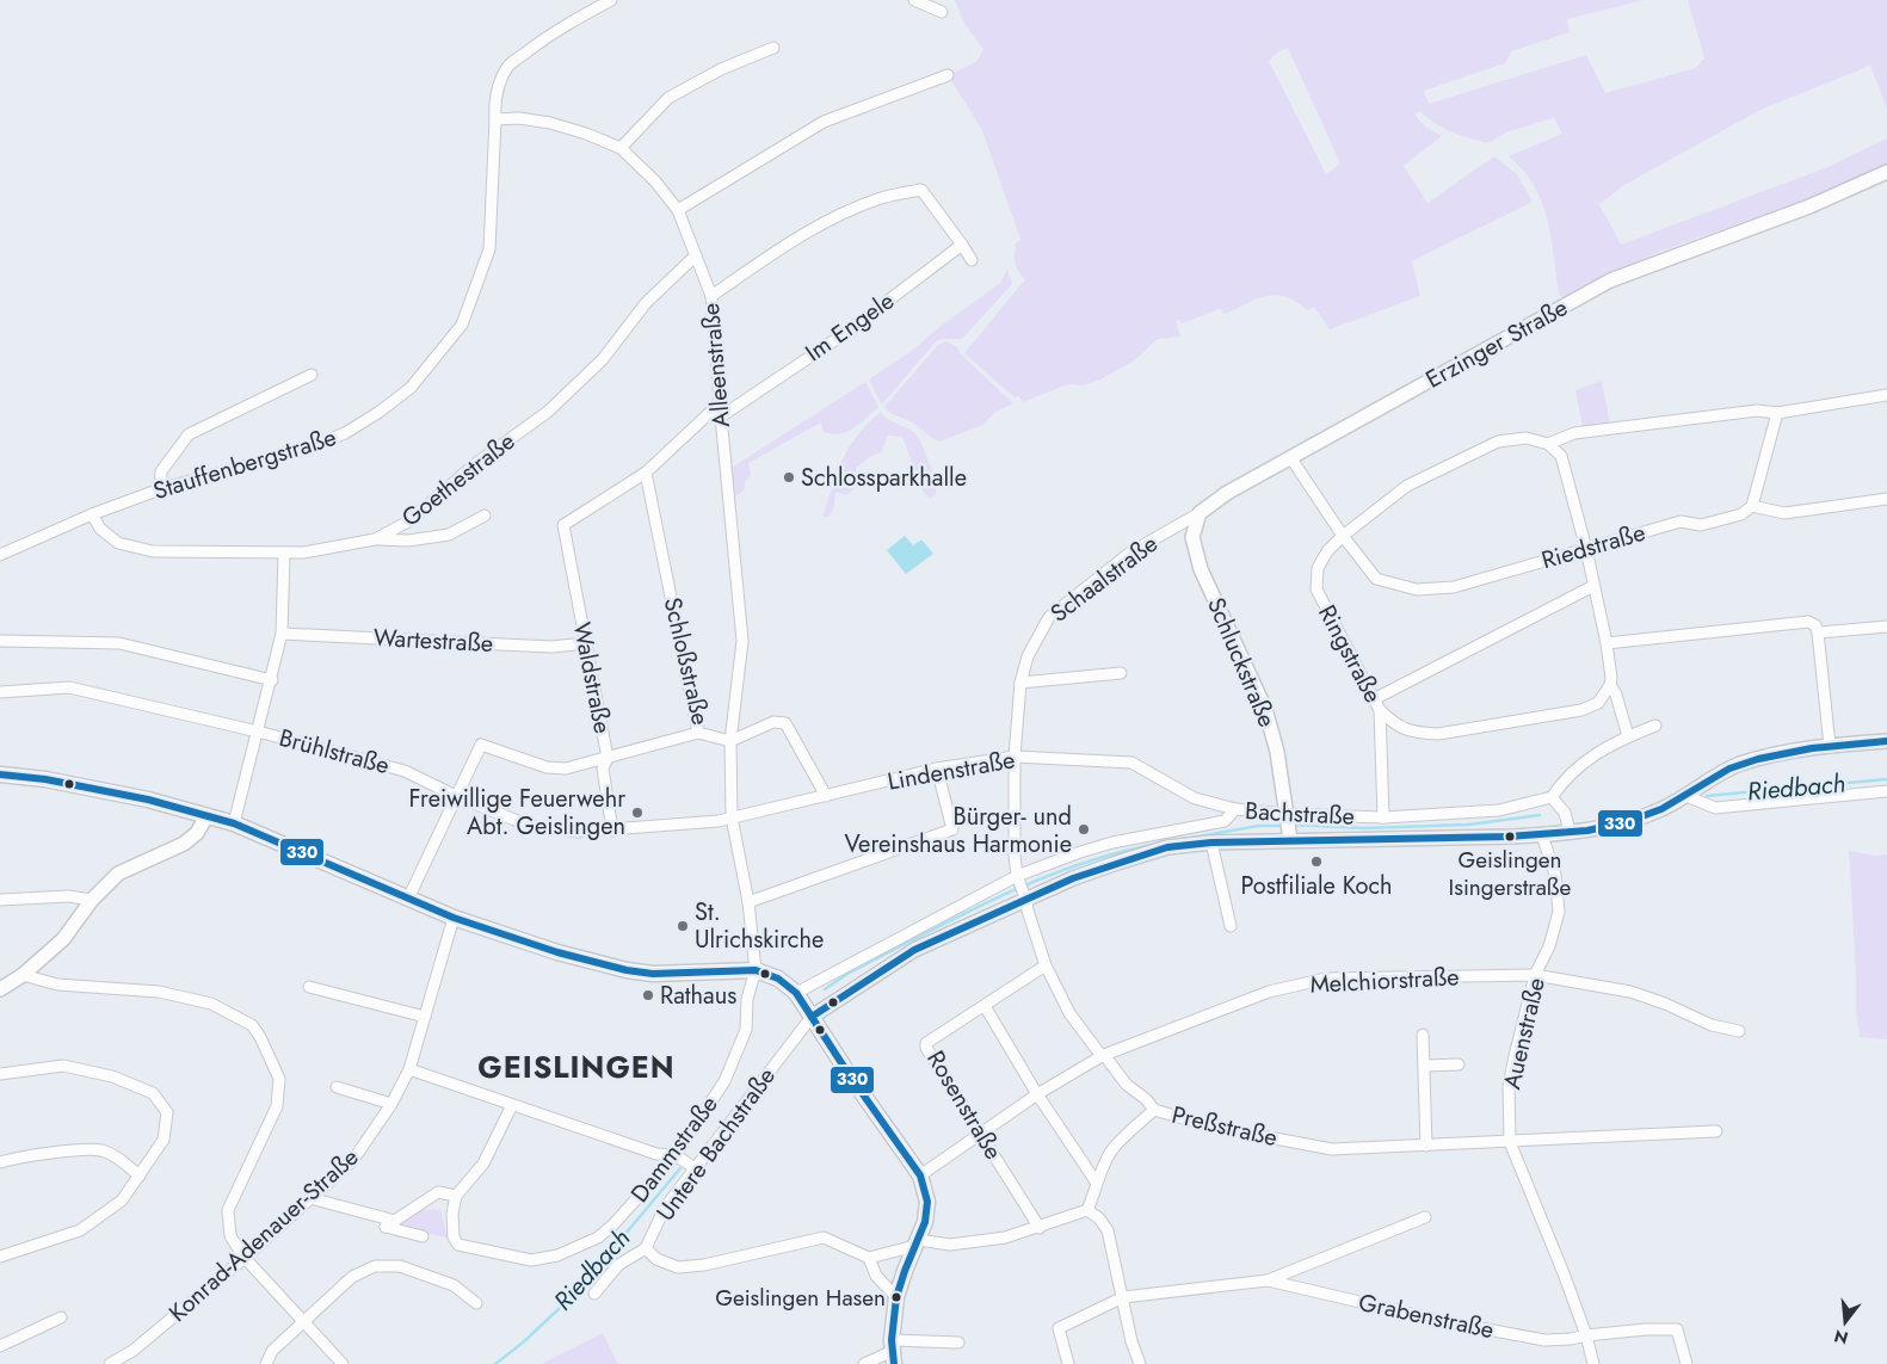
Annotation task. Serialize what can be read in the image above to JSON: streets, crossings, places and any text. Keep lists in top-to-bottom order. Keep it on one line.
{"streets":{"street":["Im Engele","Erzinger Straße","Alleenstraße","Stauffenbergstraße","Goethestraße","Riedstraße","Schaalstraße","Wartestraße","Ringstraße","Schloßstraße","Schluckstraße","Waldstraße","Brühlstraße","Lindenstraße","Bachstraße","Melchiorstraße","Auenstraße","Rosenstraße","Preßstraße","Untere Bachstraße","Dammstraße","Konrad-Adenauer-Straße","Grabenstraße"]},"crossings":[["Im Engele","Alleenstraße"],["Erzinger Straße","Riedstraße"],["Erzinger Straße","Schaalstraße"],["Erzinger Straße","Schluckstraße"],["Alleenstraße","Stauffenbergstraße"],["Alleenstraße","Goethestraße"],["Alleenstraße","Schloßstraße"],["Stauffenbergstraße","Goethestraße"],["Riedstraße","Ringstraße"],["Schaalstraße","Schluckstraße"],["Schaalstraße","Lindenstraße"],["Schaalstraße","Bachstraße"],["Schaalstraße","Preßstraße"],["Wartestraße","Waldstraße"],["Schloßstraße","Waldstraße"],["Schloßstraße","Brühlstraße"],["Schloßstraße","Lindenstraße"],["Schloßstraße","Dammstraße"],["Schluckstraße","Bachstraße"],["Waldstraße","Brühlstraße"],["Brühlstraße","Lindenstraße"],["Lindenstraße","Bachstraße"],["Bachstraße","Auenstraße"],["Bachstraße","Preßstraße"],["Bachstraße","Untere Bachstraße"],["Melchiorstraße","Auenstraße"],["Melchiorstraße","Rosenstraße"],["Melchiorstraße","Preßstraße"],["Auenstraße","Preßstraße"],["Auenstraße","Grabenstraße"],["Rosenstraße","Preßstraße"]],"districts":["GEISLINGEN"],"water":["Riedbach"],"places":["Schlossparkhalle","Freiwillige Feuerwehr Abt. Geislingen","Bürger- und Vereinshaus Harmonie","Geislingen Isingerstraße","Postfiliale Koch","St. Ulrichskirche","Rathaus","Geislingen Hasen"],"lines":["transit line 330"],"north":"bottom"}
